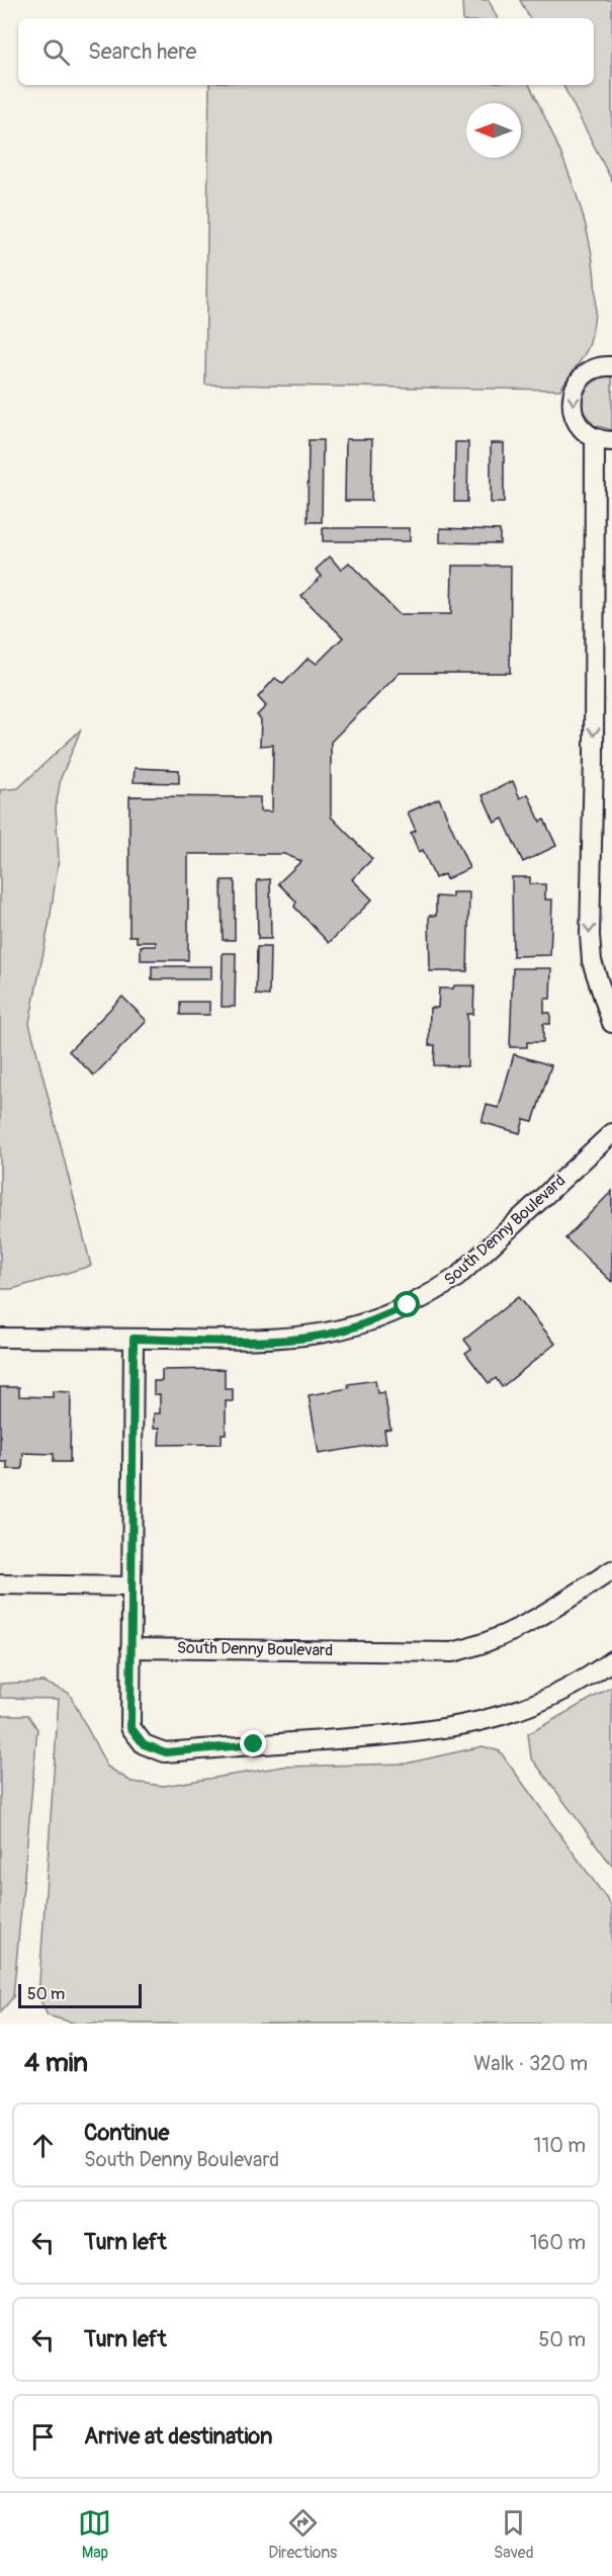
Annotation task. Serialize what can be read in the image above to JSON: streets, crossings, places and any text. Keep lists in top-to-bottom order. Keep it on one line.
{"streets":{"street":["South Denny Boulevard"]},"scale_bar":"50 m","north":"left","page":{"search":"Search here","scale":"50 m","heading":["4 min","Walk · 320 m"],"list":[["Continue","South Denny Boulevard","110 m"],["Turn left","160 m"],["Turn left","50 m"],"Arrive at destination"],"nav":["Map","Directions","Saved"]}}
